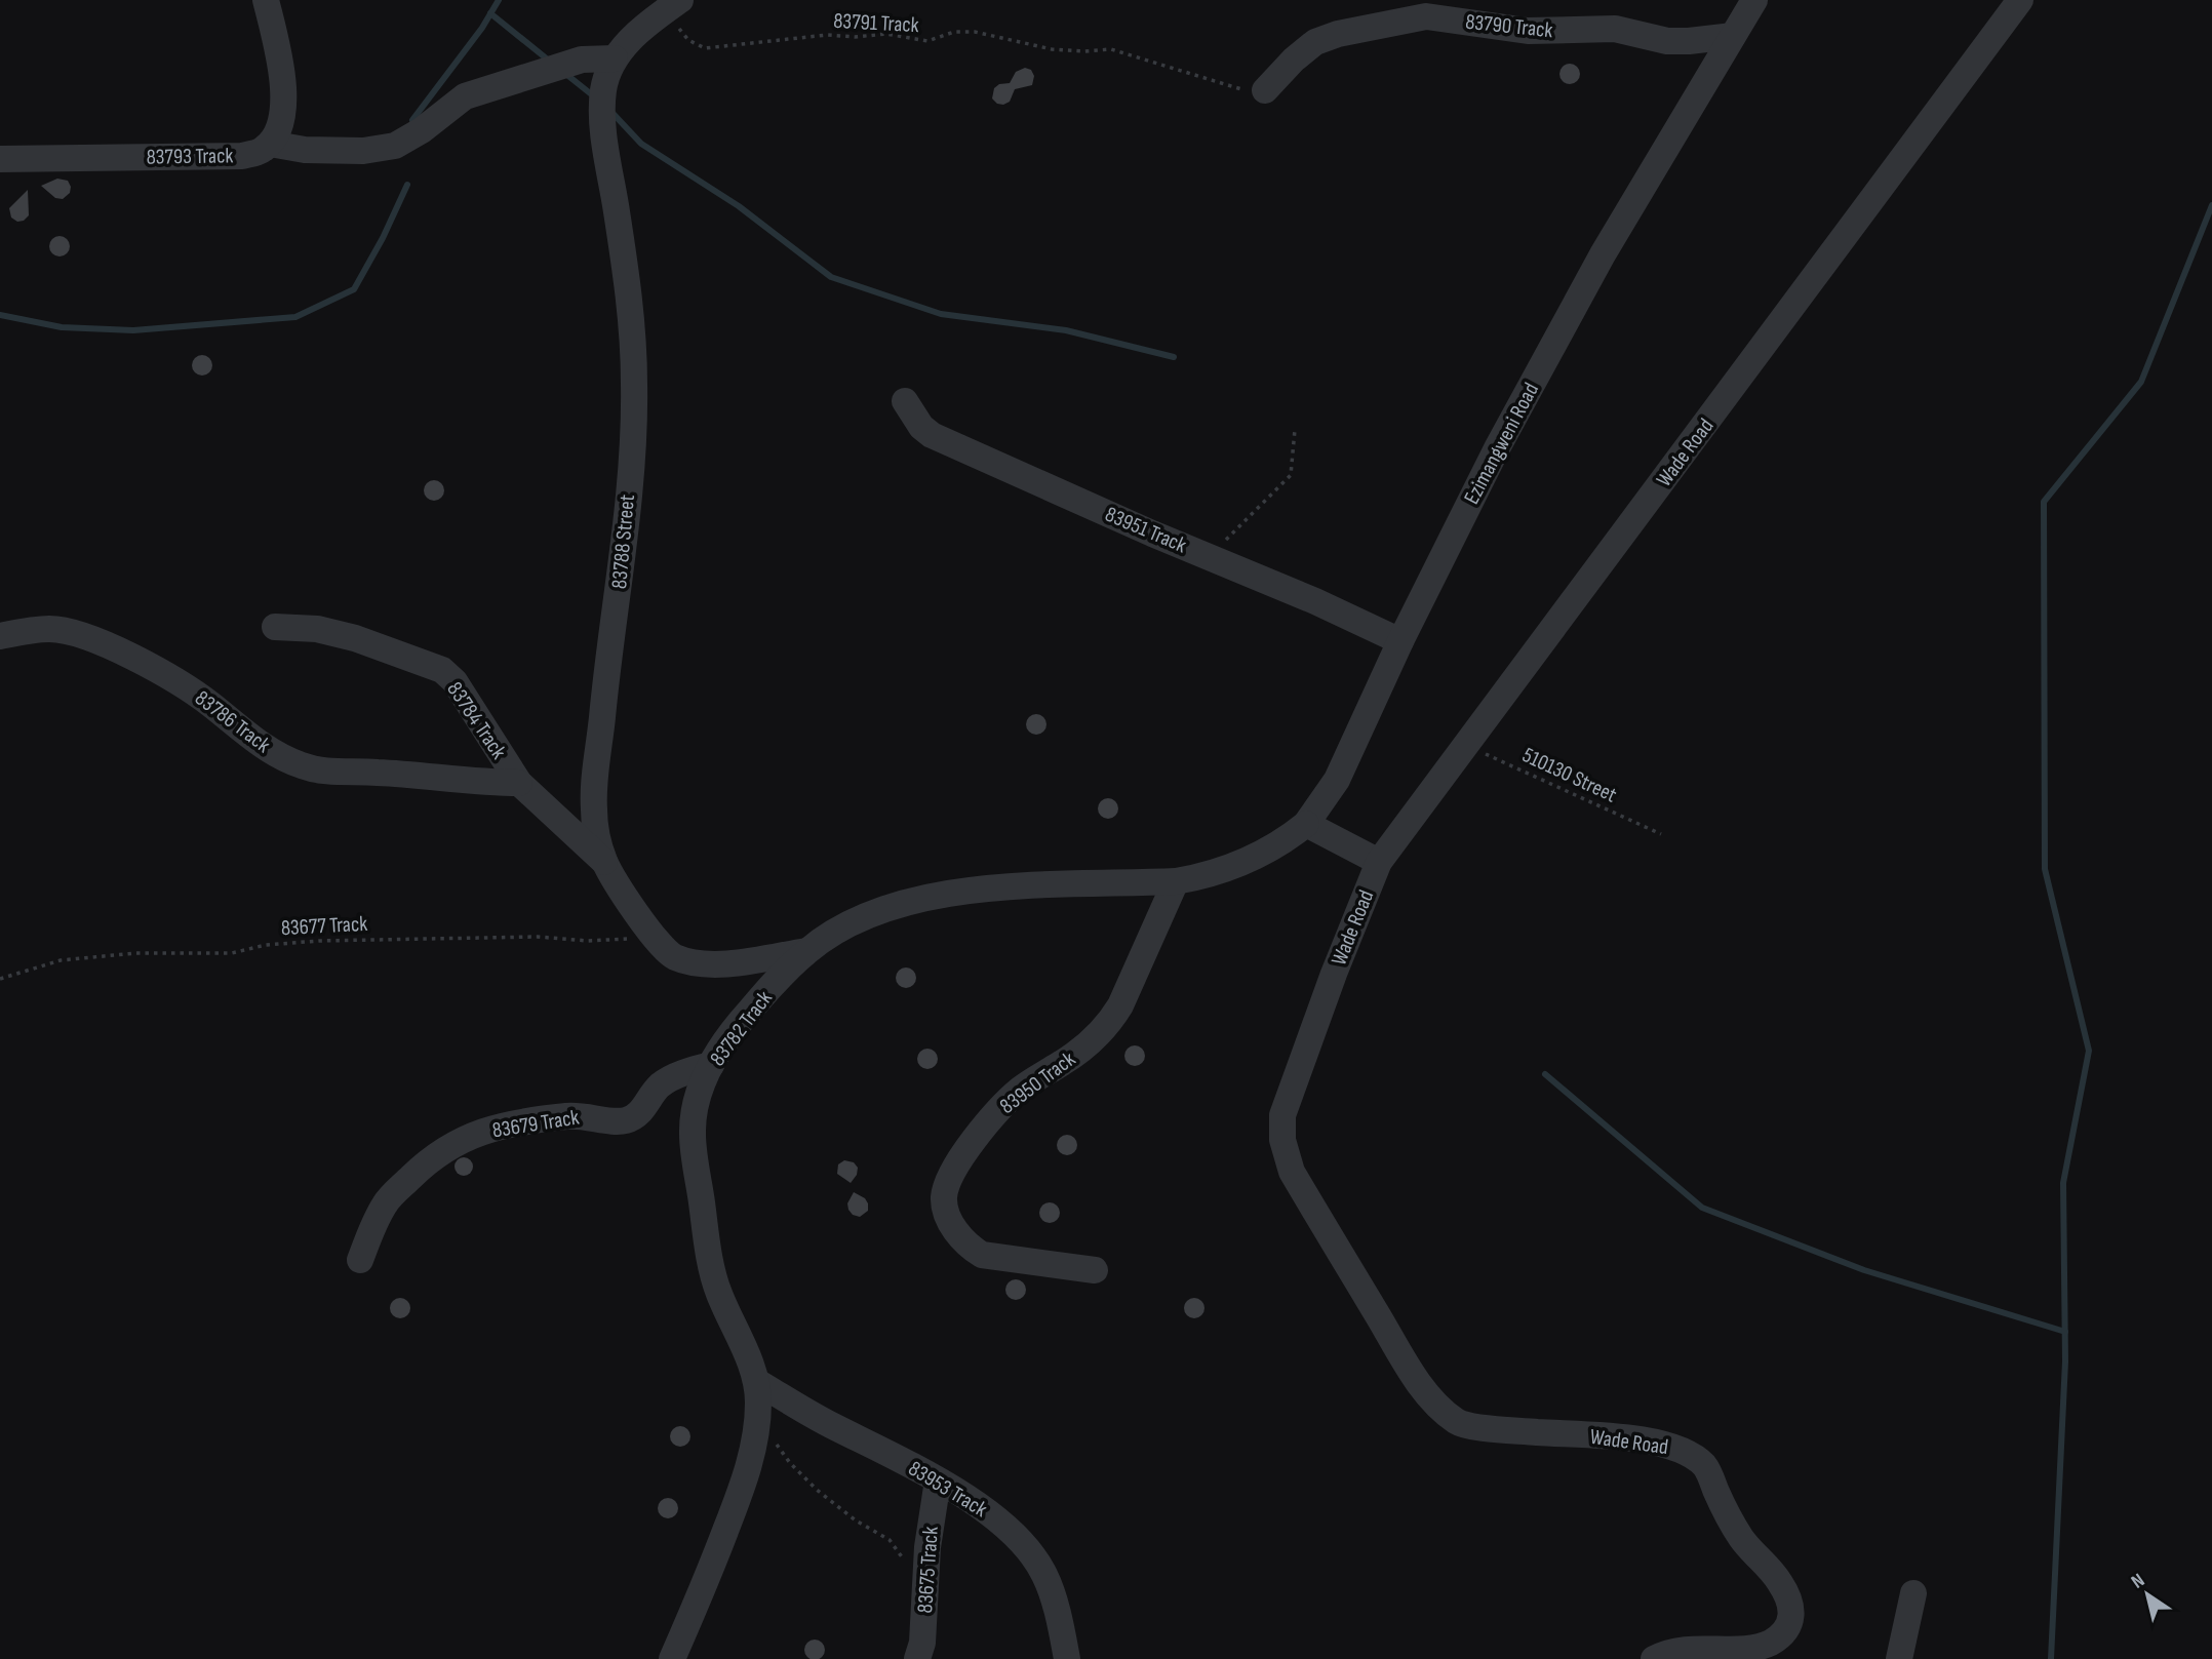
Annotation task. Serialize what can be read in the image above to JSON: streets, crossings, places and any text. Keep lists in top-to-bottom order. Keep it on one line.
{"streets":{"street":["83790 Track","83793 Track","Ezimangweni Road","Wade Road","83951 Track","83788 Street","83784 Track","83786 Track","83782 Track","83950 Track","83679 Track","83953 Track","83675 Track"],"path":["83791 Track","510130 Street","83677 Track"]},"crossings":[["83791 Track","83790 Track"],["83791 Track","83788 Street"],["83790 Track","Ezimangweni Road"],["Ezimangweni Road","83951 Track"],["Ezimangweni Road","83782 Track"],["Wade Road","510130 Street"],["83788 Street","83784 Track"],["83788 Street","83677 Track"],["83788 Street","83782 Track"],["83784 Track","83786 Track"],["83782 Track","83950 Track"],["83782 Track","83679 Track"],["83782 Track","83953 Track"],["83953 Track","83675 Track"]],"north":"top left"}
